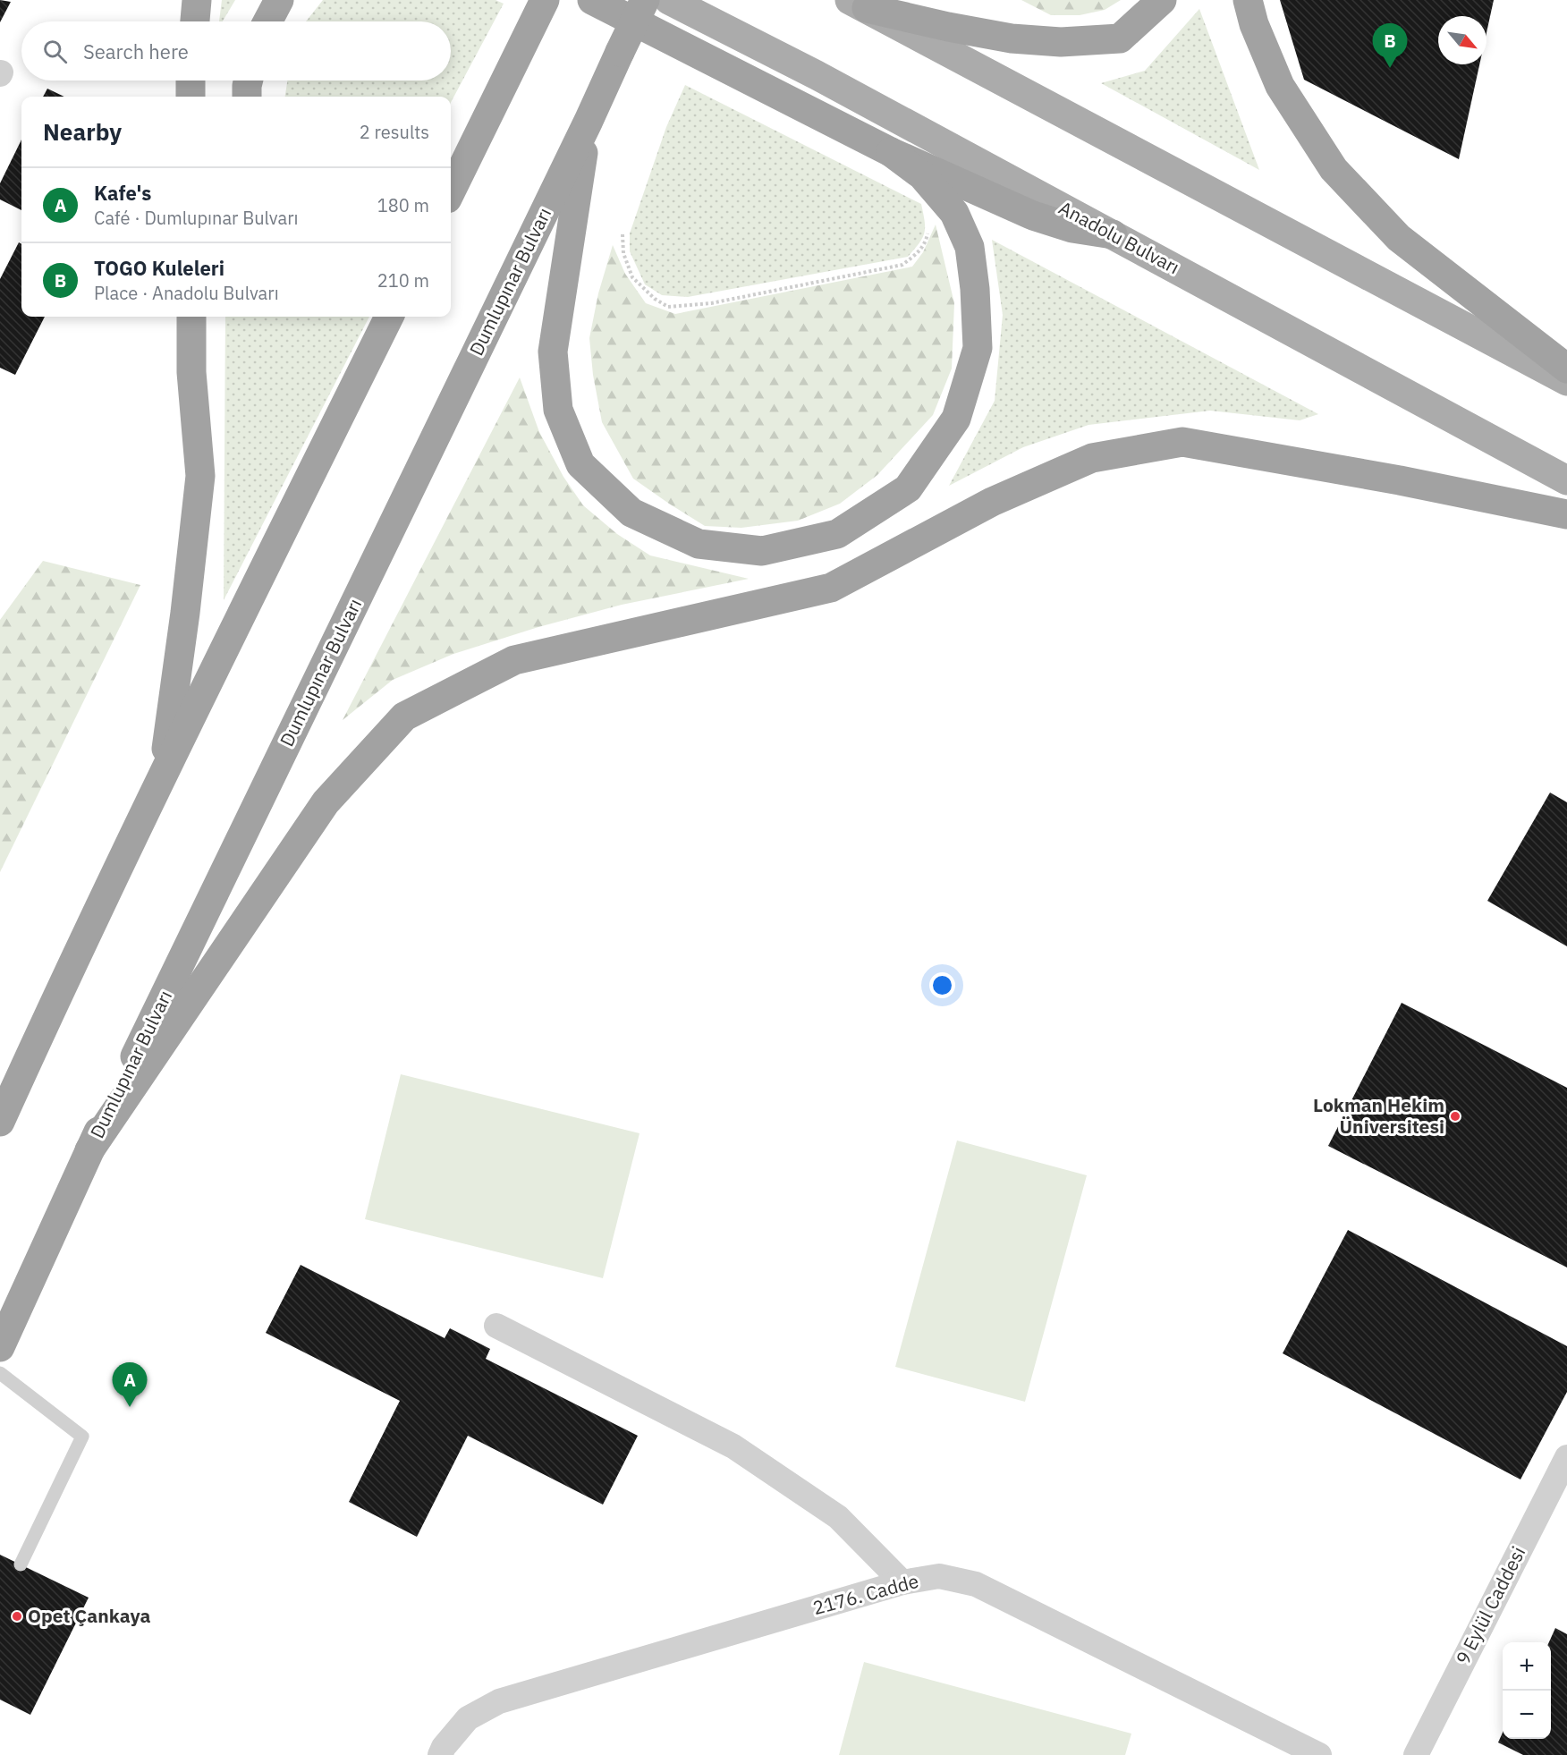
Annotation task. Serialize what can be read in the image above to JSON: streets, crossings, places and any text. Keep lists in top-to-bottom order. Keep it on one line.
{"streets":{"highway":["Dumlupınar Bulvarı"],"main road":["Anadolu Bulvarı"],"street":["2176. Cadde","9 Eylül Caddesi"]},"places":["Lokman Hekim Üniversitesi","Opet Çankaya"],"north":"bottom right","page":{"search":"Search here","pins":["B","A"],"heading":["Nearby","2 results"],"list":[{"mark":"A","name":"Kafe's","note":"Café · Dumlupınar Bulvarı","value":"180 m"},{"mark":"B","name":"TOGO Kuleleri","note":"Place · Anadolu Bulvarı","value":"210 m"}],"map_buttons":["+","−"]}}
